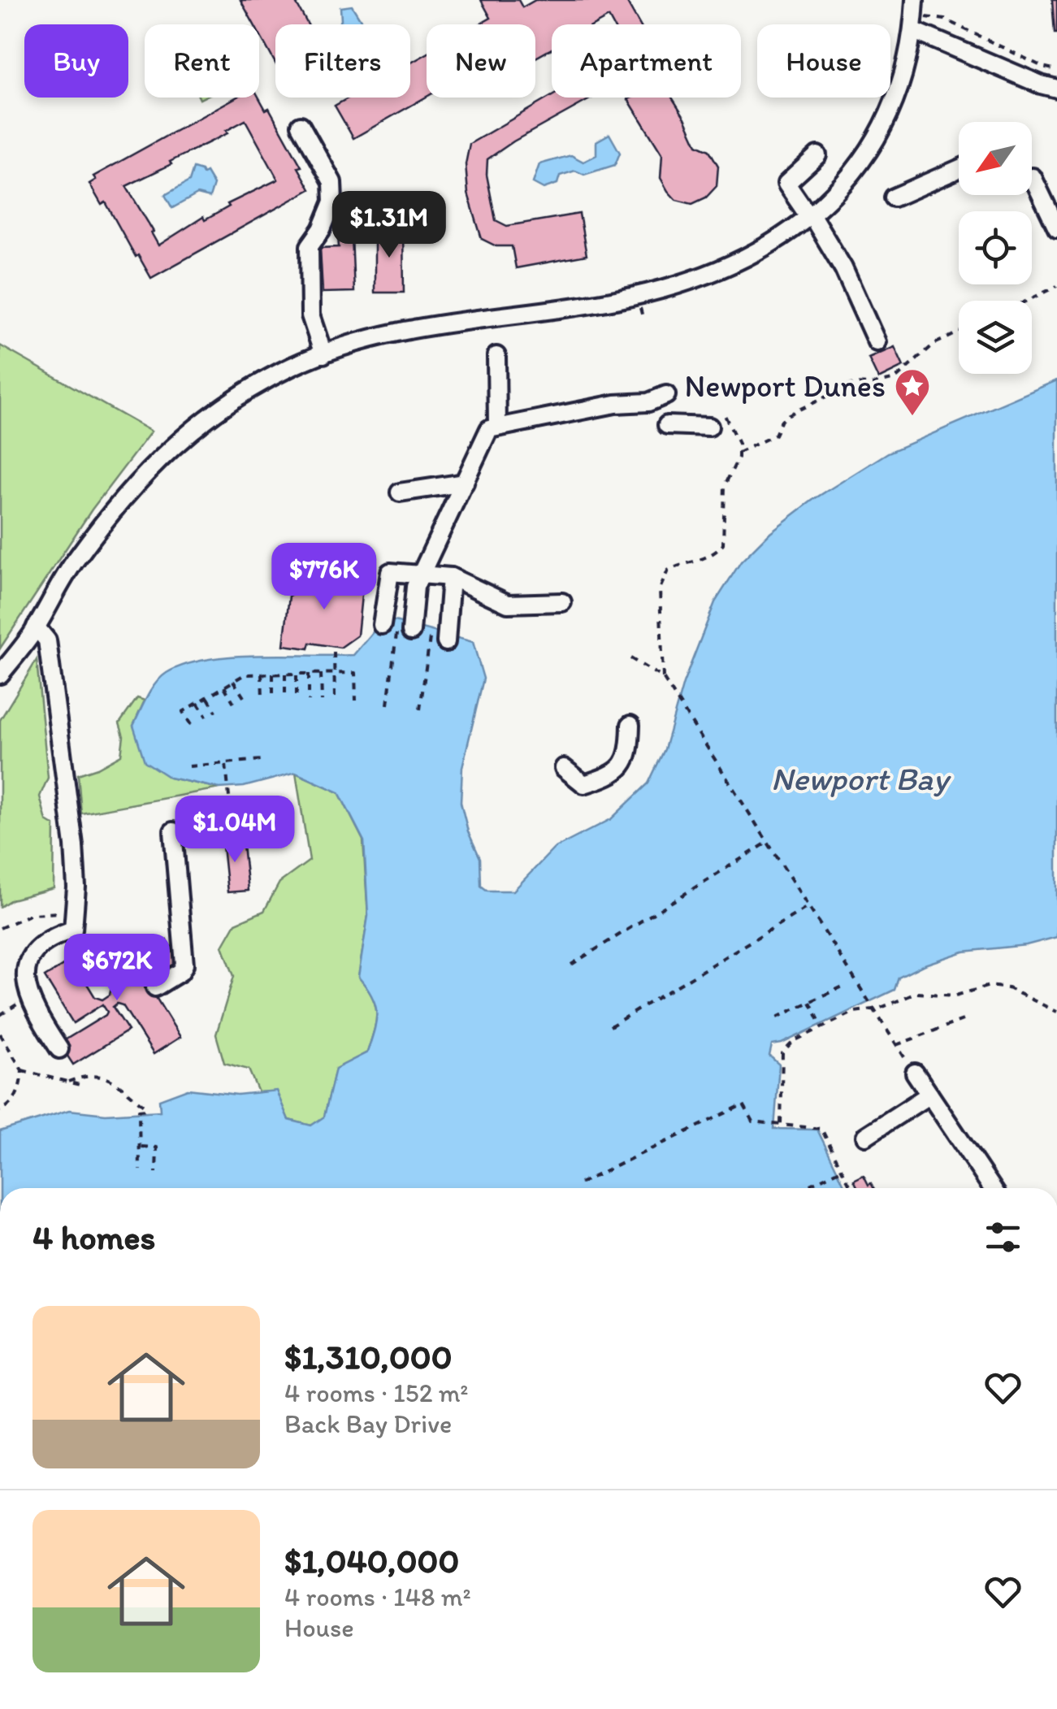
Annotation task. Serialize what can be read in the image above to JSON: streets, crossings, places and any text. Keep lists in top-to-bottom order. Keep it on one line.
{"water":["Newport Bay"],"places":{"place":["Newport Dunes"]},"north":"bottom left","page":{"chip":["Buy","Rent","Filters","New","Apartment","House"],"price":["$1.31M","$776K","$1.04M","$672K"],"heading":"4 homes","list":[{"name":"$1,310,000","note":"4 rooms · 152 m² · Back Bay Drive"},{"name":"$1,040,000","note":"4 rooms · 148 m² · House"}]}}
